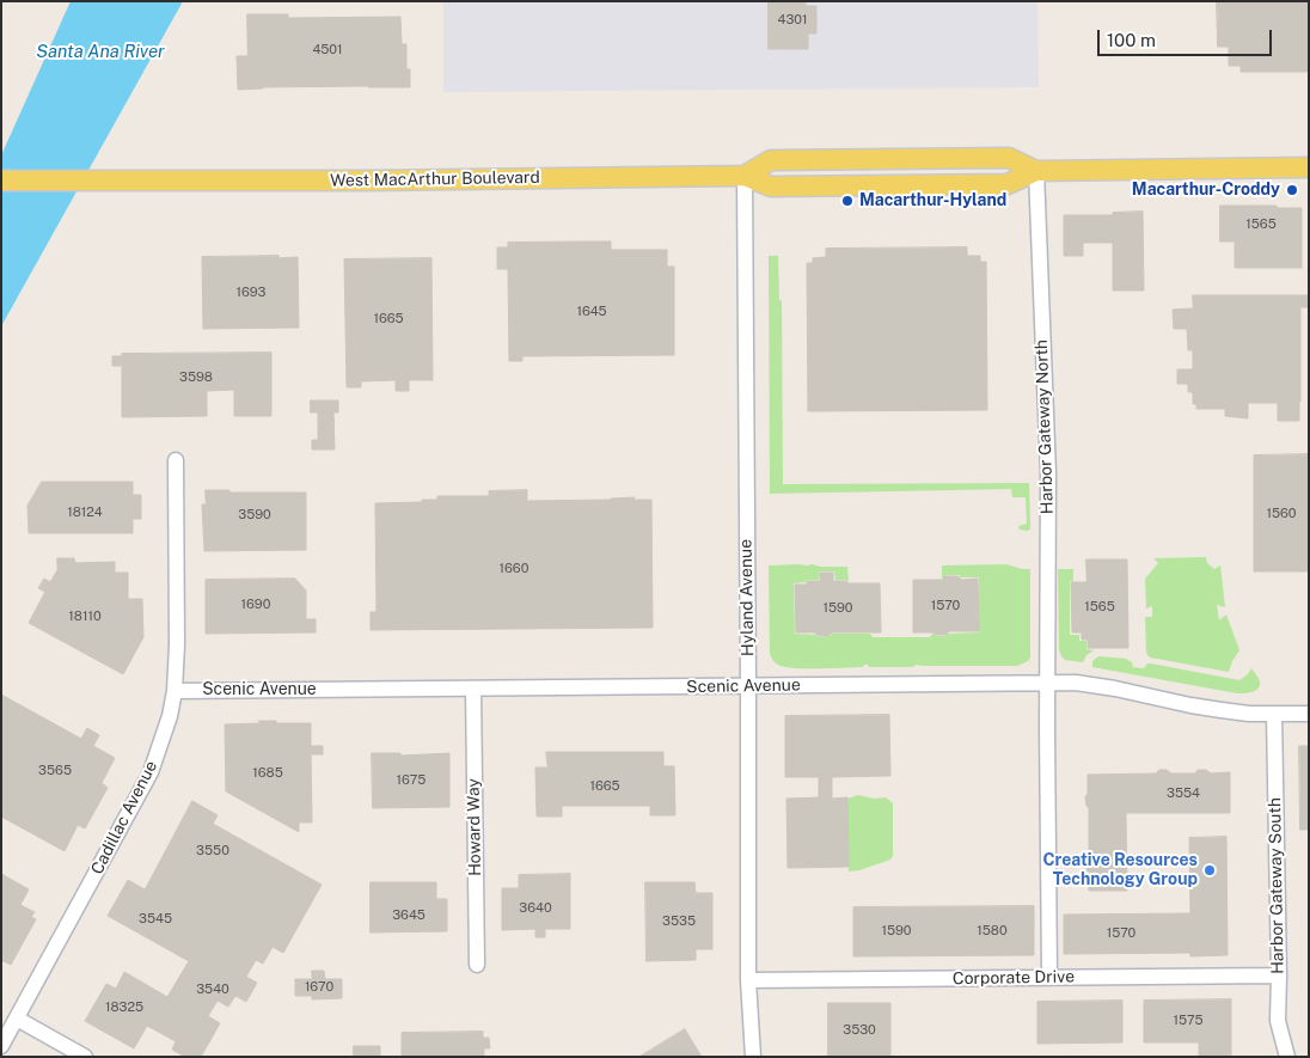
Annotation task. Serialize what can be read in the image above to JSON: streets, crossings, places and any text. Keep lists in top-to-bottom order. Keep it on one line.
{"streets":{"main road":["West MacArthur Boulevard"],"street":["Harbor Gateway North","Hyland Avenue","Scenic Avenue","Cadillac Avenue","Howard Way","Harbor Gateway South","Corporate Drive"]},"crossings":[["West MacArthur Boulevard","Harbor Gateway North"],["West MacArthur Boulevard","Hyland Avenue"],["Harbor Gateway North","Scenic Avenue"],["Harbor Gateway North","Corporate Drive"],["Hyland Avenue","Scenic Avenue"],["Hyland Avenue","Corporate Drive"],["Scenic Avenue","Cadillac Avenue"],["Scenic Avenue","Howard Way"],["Scenic Avenue","Harbor Gateway South"],["Harbor Gateway South","Corporate Drive"]],"water":["Santa Ana River"],"places":["Macarthur-Croddy","Macarthur-Hyland","Creative Resources Technology Group"],"house_numbers":["4301","4501","1565","1693","1645","1665","3598","18124","1560","3590","1660","1690","1570","1565","1590","18110","3565","1685","1675","1665","3554","3550","3640","3645","3545","3535","1590","1580","1570","1670","3540","18325","1575","3530"],"scale_bar":"100 m"}
